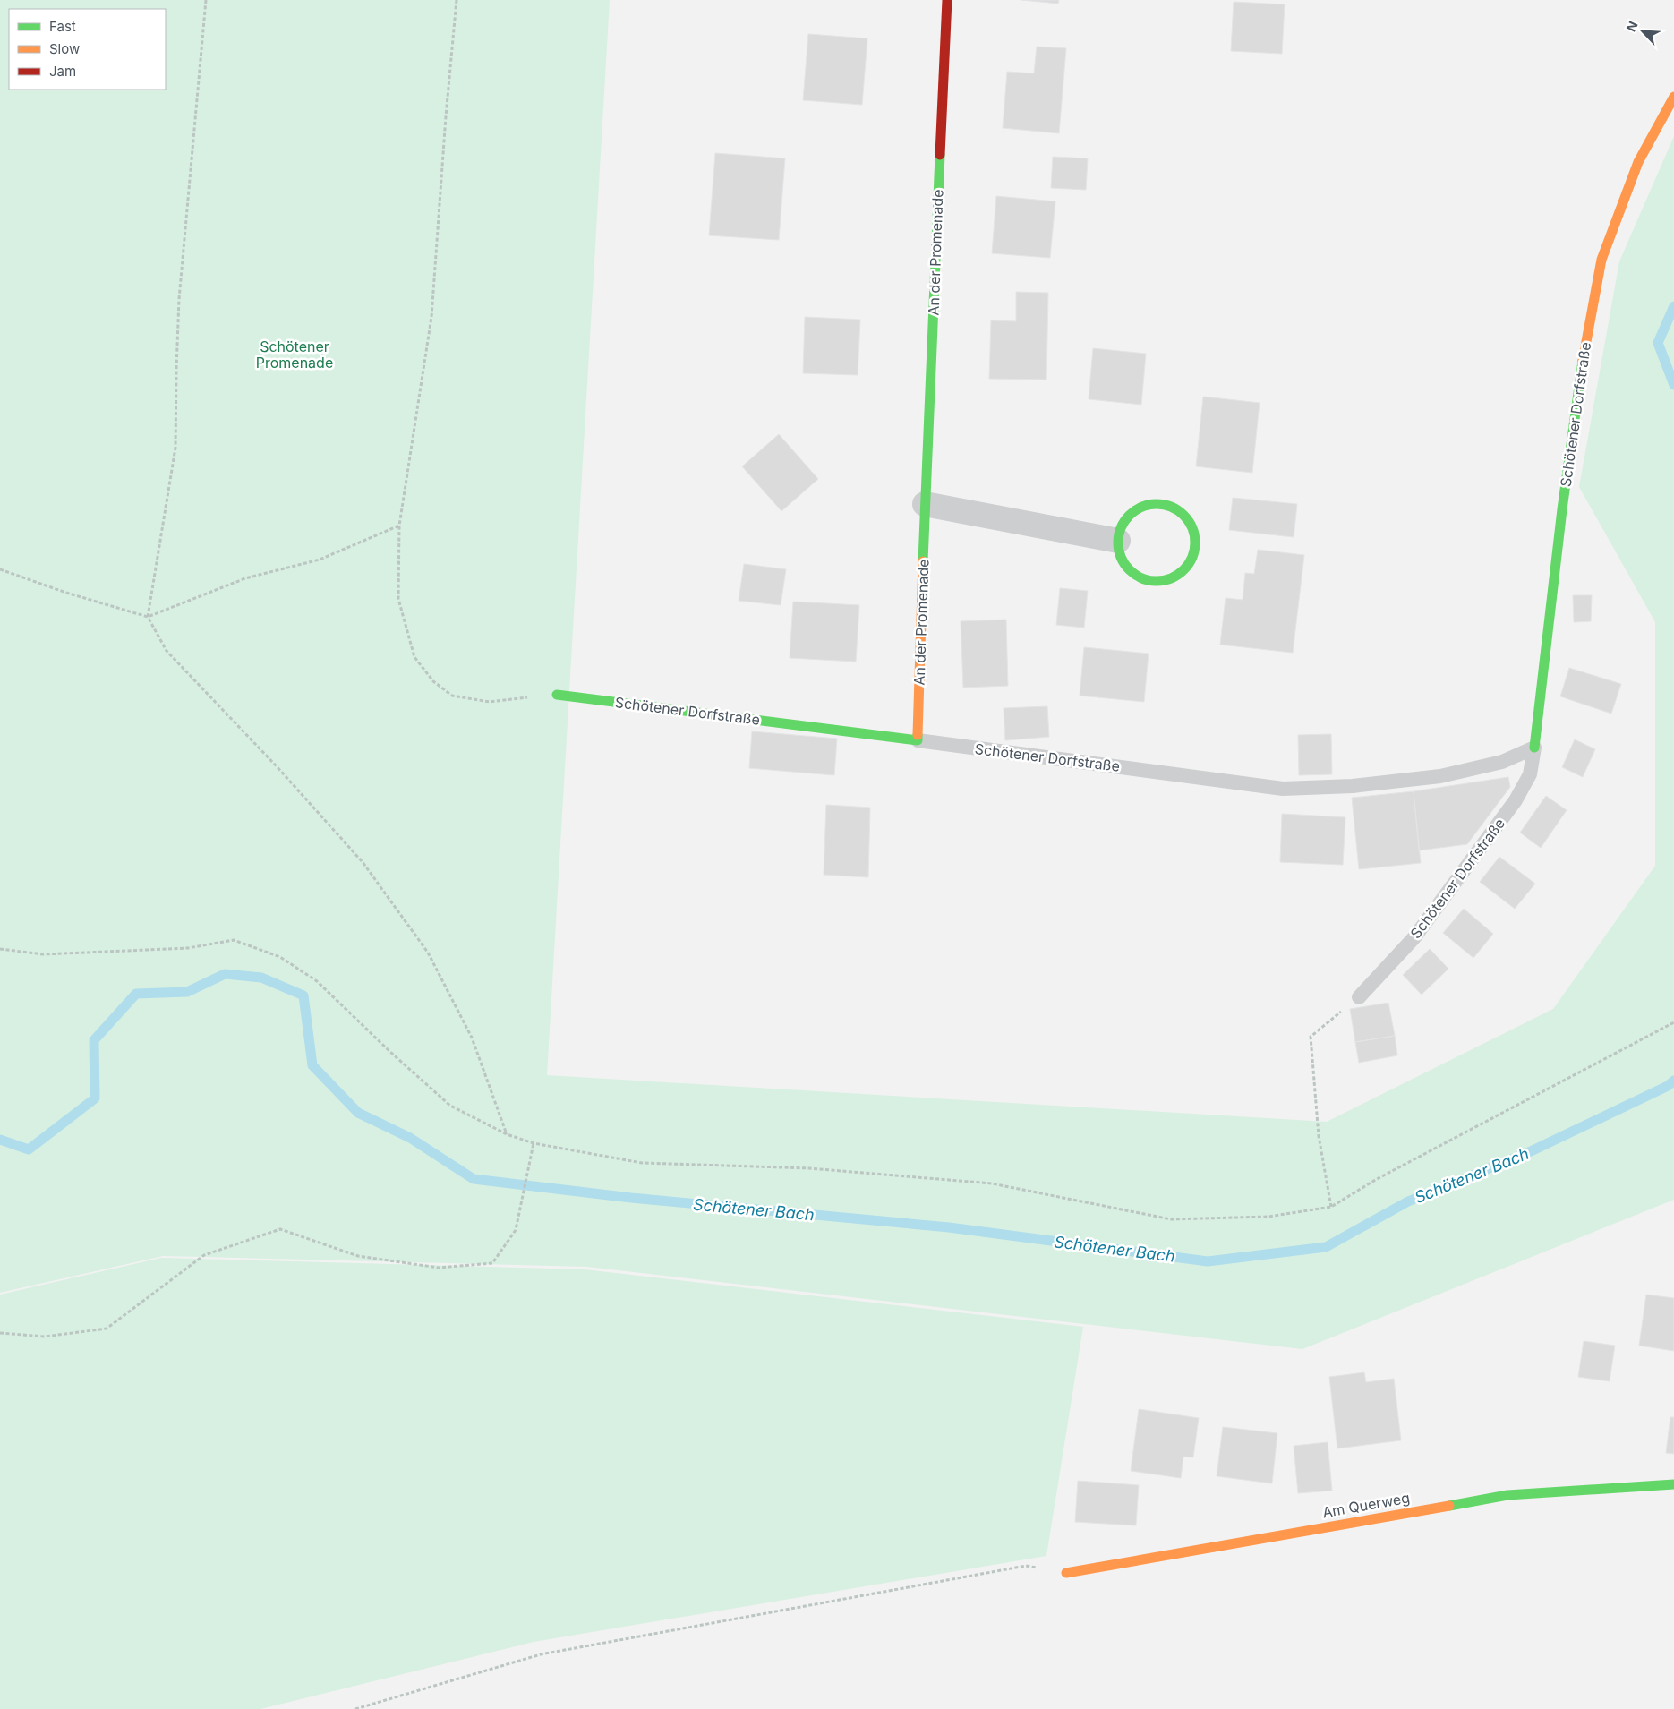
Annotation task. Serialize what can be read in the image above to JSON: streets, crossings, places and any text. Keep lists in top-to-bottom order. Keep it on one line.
{"streets":{"street":["An der Promenade","Schötener Dorfstraße","Am Querweg"]},"crossings":[["An der Promenade","Schötener Dorfstraße"]],"water":["Schötener Bach"],"parks":["Schötener Promenade"],"legend":["Fast","Slow","Jam"],"north":"top left"}
